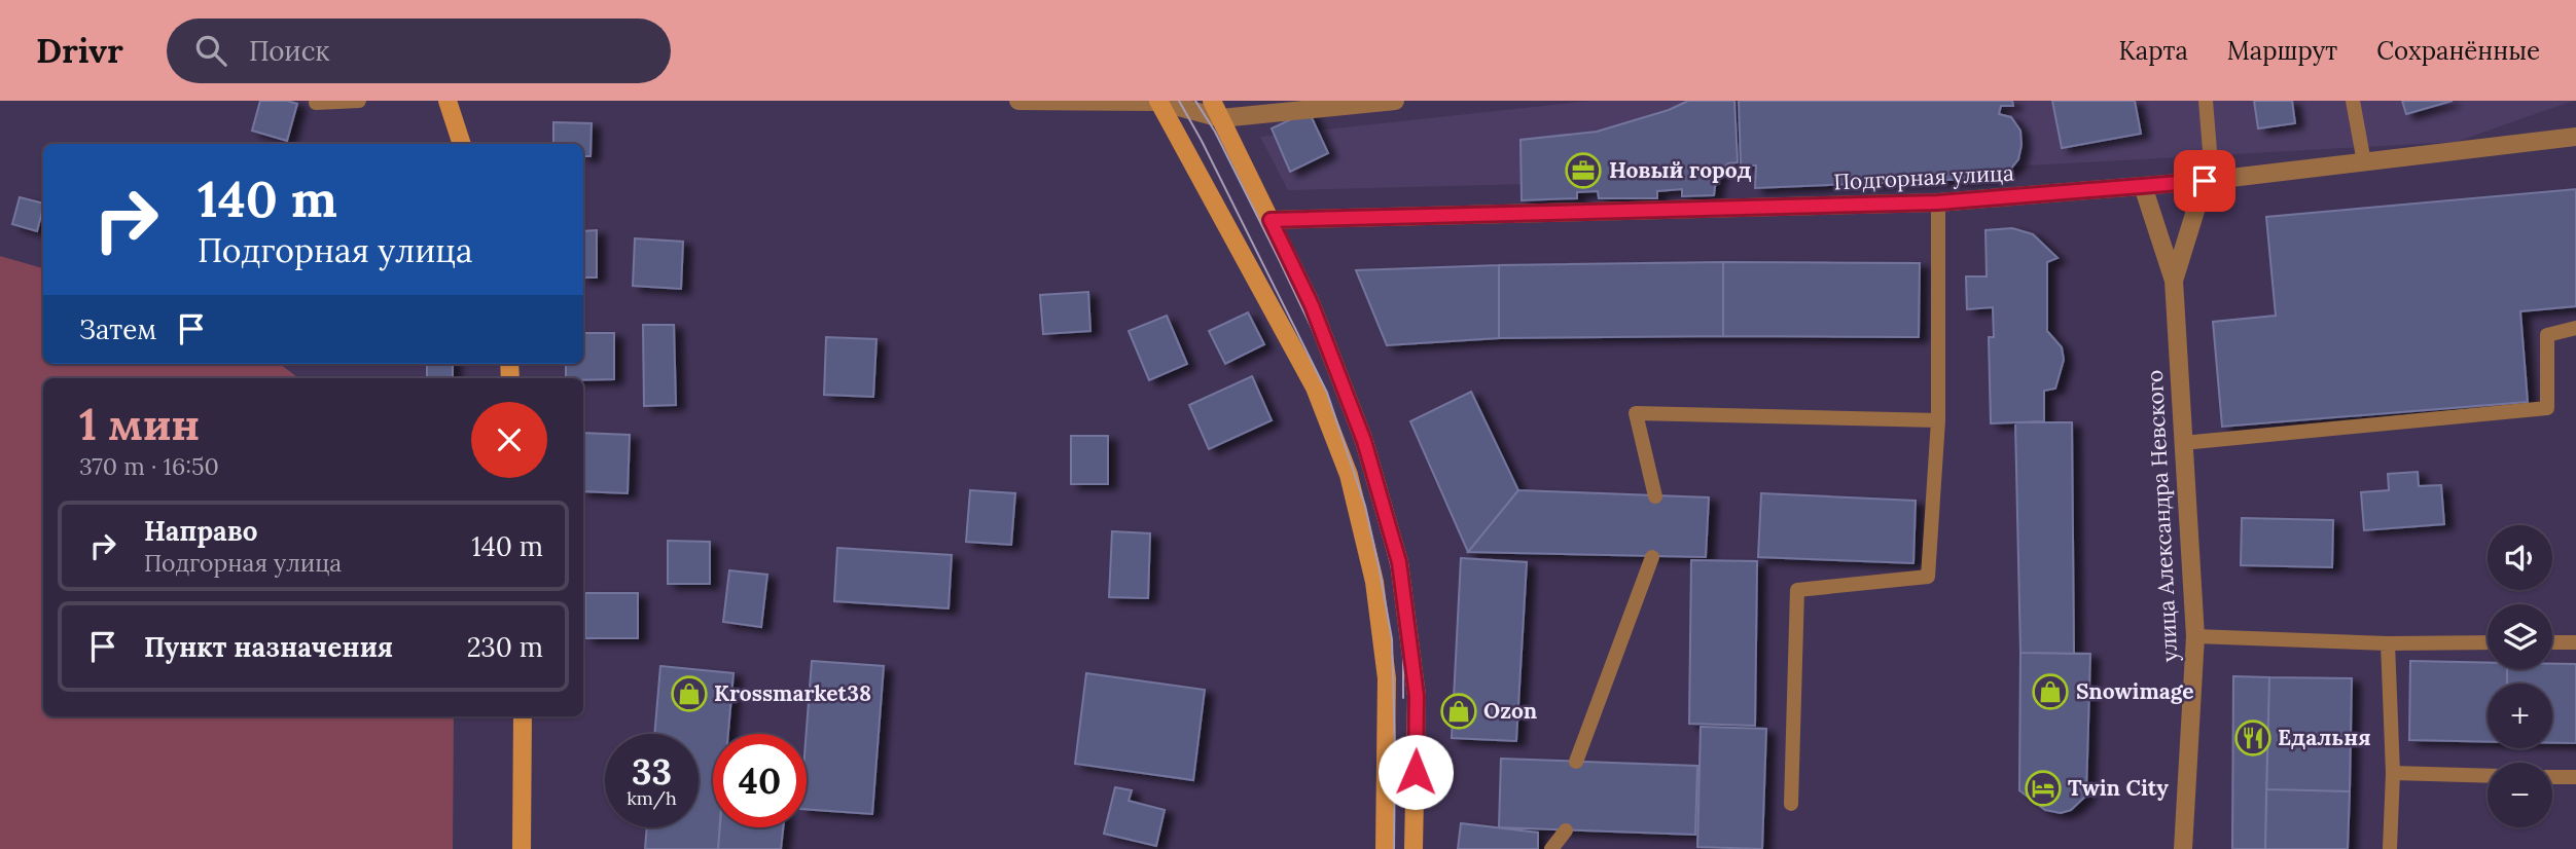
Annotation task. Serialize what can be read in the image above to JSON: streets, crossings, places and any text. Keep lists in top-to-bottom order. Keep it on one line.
{"streets":{"street":["Подгорная улица","улица Александра Невского"]},"crossings":[["Подгорная улица","улица Александра Невского"]],"places":{"office":["Новый город"],"shop":["Snowimage","Krossmarket38","Ozon"],"restaurant":["Едальня"],"hotel":["Twin Сity"]},"page":{"header":"Drivr","search":"Поиск","nav":["Карта","Маршрут","Сохранённые"],"turn":["140 m","Подгорная улица"],"then":"Затем","heading":["1 мин","370 m · 16:50"],"list":[{"name":"Направо","note":"Подгорная улица","value":"140 m"},{"name":"Пункт назначения","value":"230 m"}],"map_buttons":["+","−"],"speed":"33 km/h","limit":"40"}}
